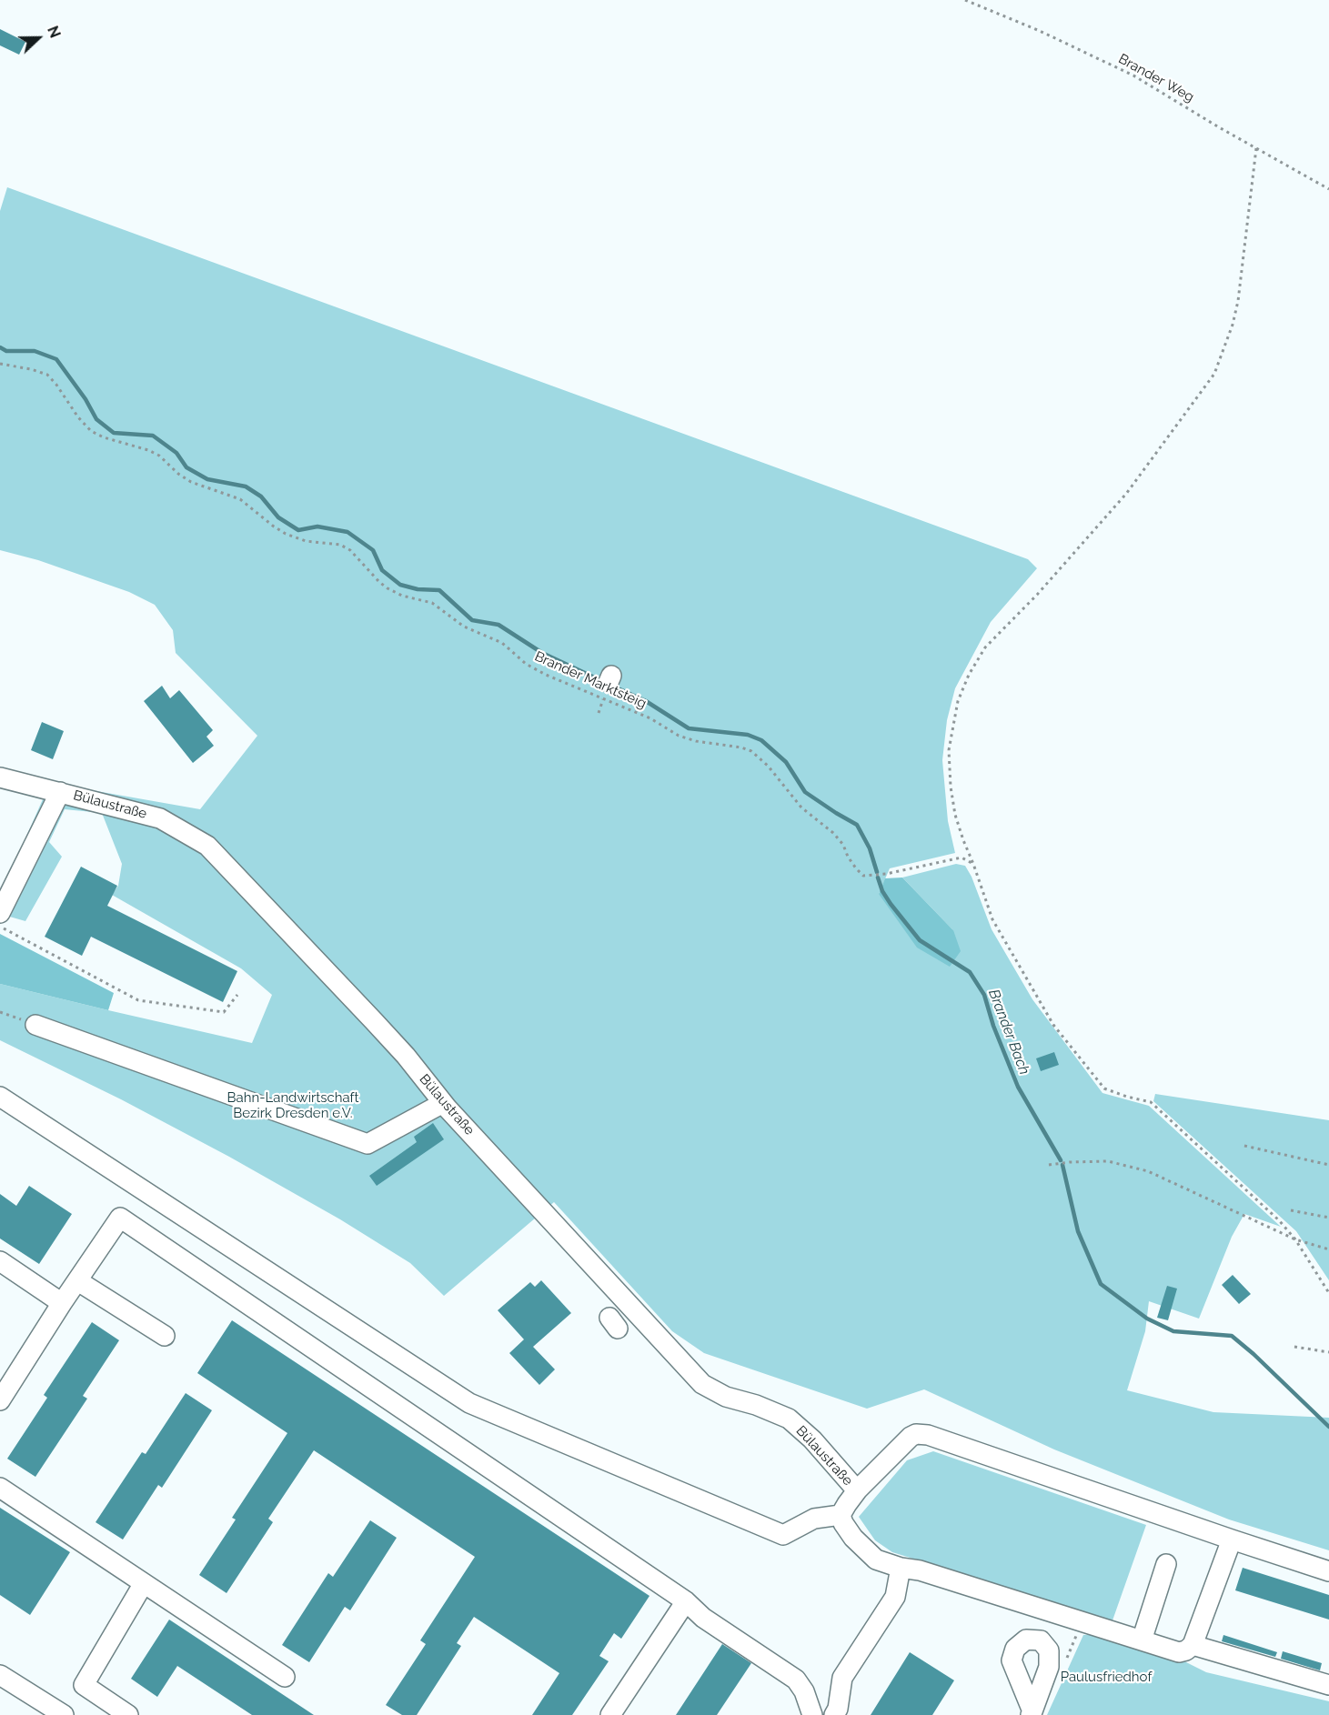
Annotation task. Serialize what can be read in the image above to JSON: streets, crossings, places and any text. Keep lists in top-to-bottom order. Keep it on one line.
{"streets":{"street":["Bülaustraße"],"path":["Brander Weg","Brander Marktsteig"]},"water":["Brander Bach"],"parks":["Bahn-Landwirtschaft Bezirk Dresden e.V.","Paulusfriedhof"],"north":"right"}
